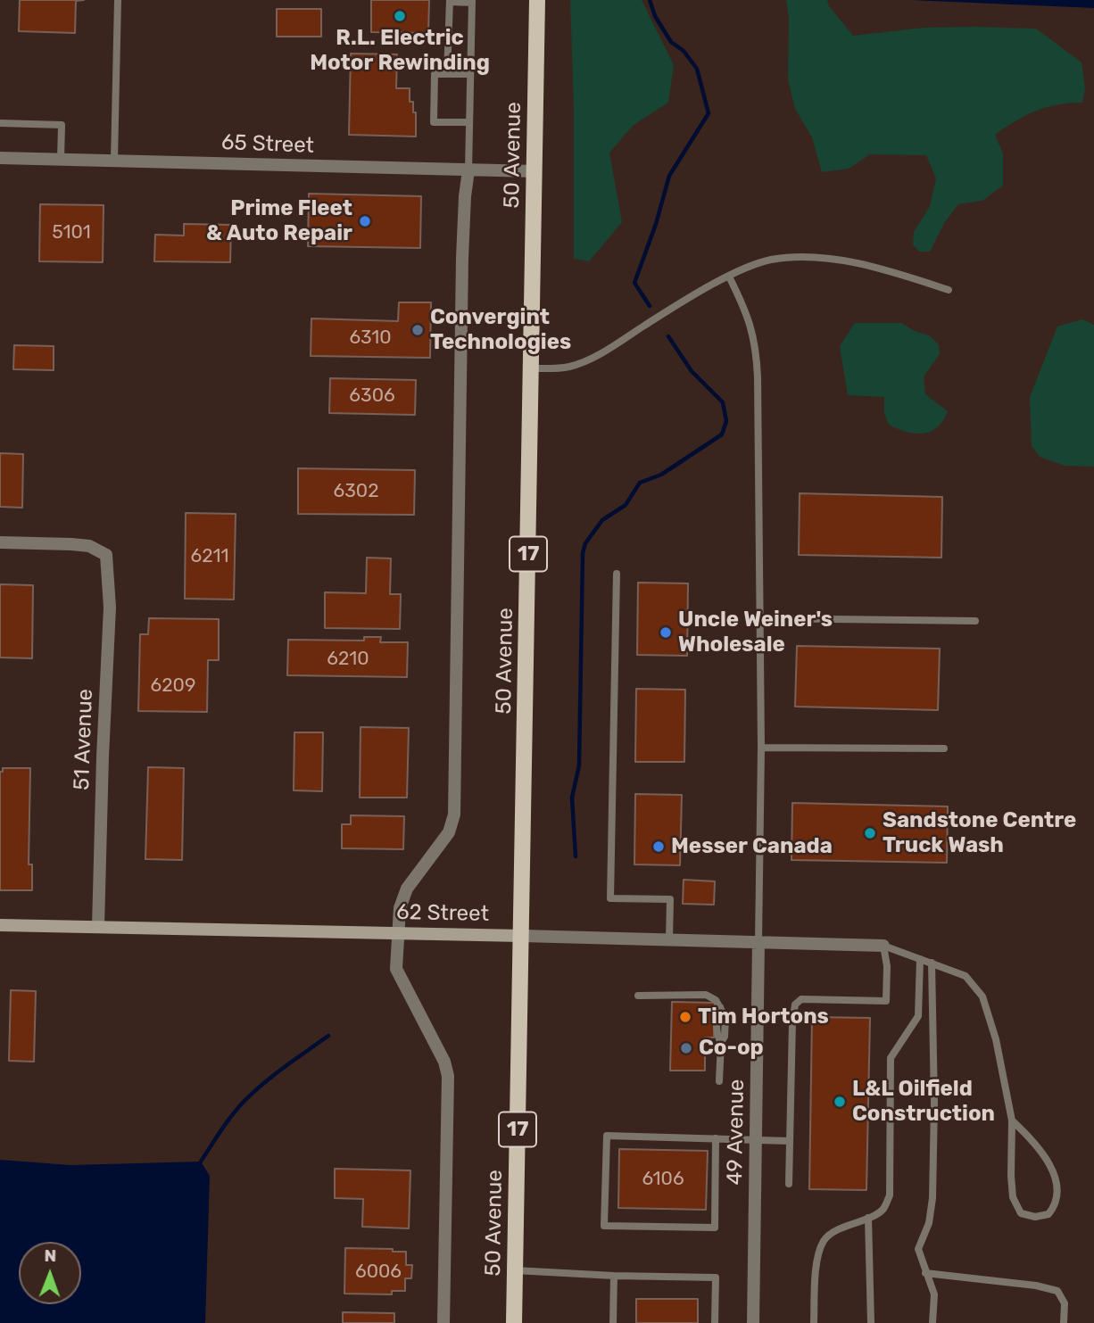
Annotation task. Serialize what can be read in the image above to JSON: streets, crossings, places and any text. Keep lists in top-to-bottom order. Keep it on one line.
{"streets":{"main road":["50 Avenue","17","62 Street"],"street":["65 Street","51 Avenue","49 Avenue"]},"crossings":[["65 Street","50 Avenue"],["50 Avenue","62 Street"],["51 Avenue","62 Street"],["62 Street","49 Avenue"]],"places":["R.L. Electric Motor Rewinding","Prime Fleet & Auto Repair","Convergint Technologies","Uncle Weiner's Wholesale","Sandstone Centre Truck Wash","Messer Canada","Tim Hortons","Co-op","L&L Oilfield Construction"],"house_numbers":["5101","6310","6306","6302","6211","6210","6209","6106","6006"],"north":"top"}
